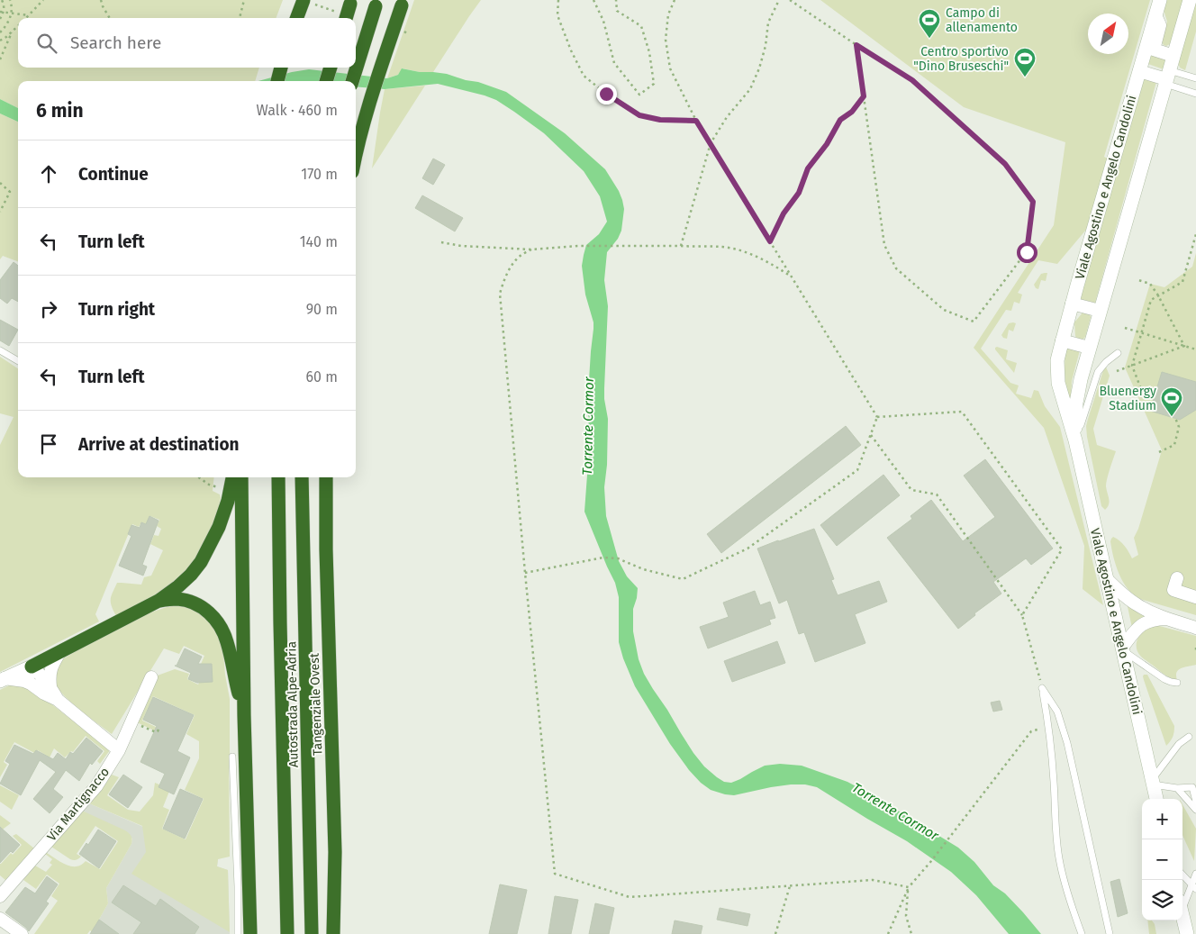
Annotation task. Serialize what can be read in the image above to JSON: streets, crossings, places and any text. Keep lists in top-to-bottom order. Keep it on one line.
{"streets":{"highway":["Autostrada Alpe-Adria","Tangenziale Ovest"],"street":["Viale Agostino e Angelo Candolini","Via Martignacco"]},"water":["Torrente Cormor"],"places":{"sports":["Campo di allenamento","Centro sportivo \"Dino Bruseschi\"","Bluenergy Stadium"]},"north":"top right","page":{"search":"Search here","heading":["6 min","Walk · 460 m"],"list":[["Continue","170 m"],["Turn left","140 m"],["Turn right","90 m"],["Turn left","60 m"],"Arrive at destination"],"map_buttons":["+","−"]}}
